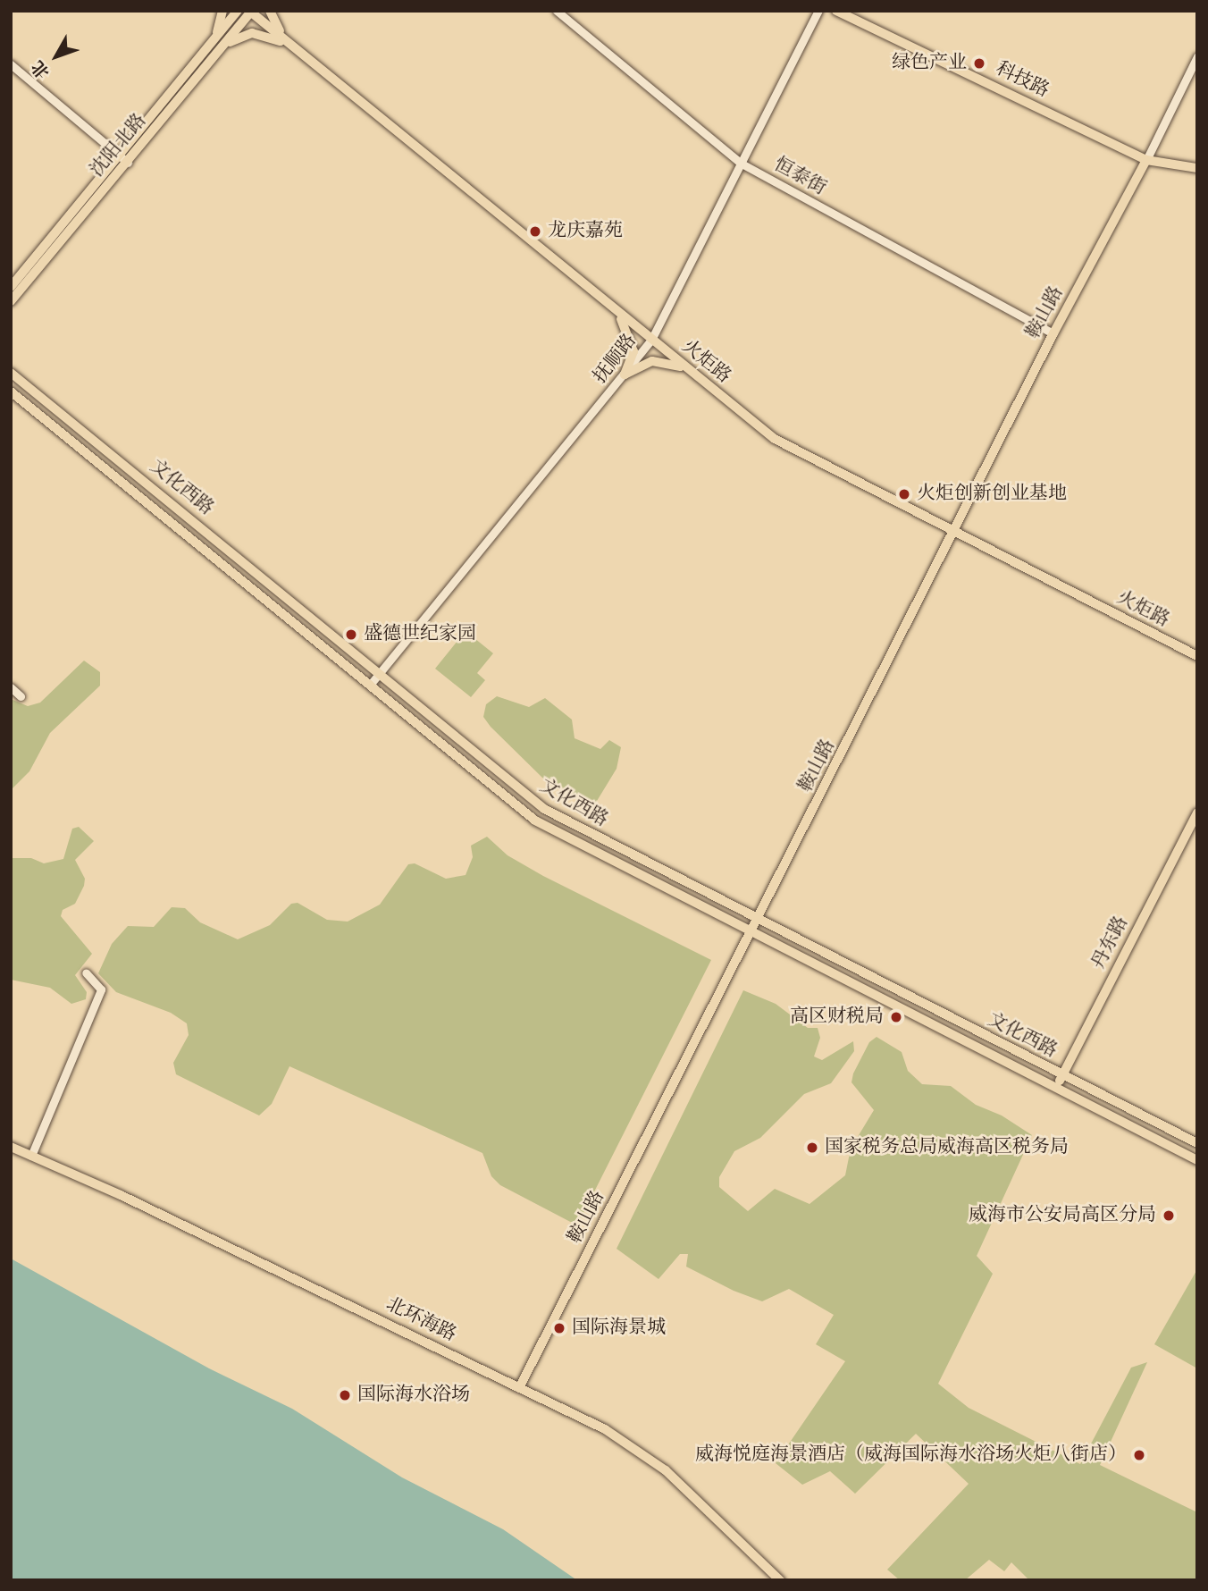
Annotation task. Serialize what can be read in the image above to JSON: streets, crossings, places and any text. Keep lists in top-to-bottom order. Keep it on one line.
{"streets":{"main road":["科技路","沈阳北路","鞍山路","火炬路","文化西路","丹东路","北环海路"],"street":["恒泰街","抚顺路"]},"crossings":[["科技路","鞍山路"],["沈阳北路","火炬路"],["恒泰街","鞍山路"],["恒泰街","抚顺路"],["鞍山路","火炬路"],["鞍山路","文化西路"],["鞍山路","北环海路"],["抚顺路","火炬路"],["抚顺路","文化西路"],["文化西路","丹东路"]],"places":["绿色产业","龙庆嘉苑","火炬创新创业基地","盛德世纪家园","高区财税局","国家税务总局威海高区税务局","威海市公安局高区分局","国际海景城","国际海水浴场","威海悦庭海景酒店（威海国际海水浴场火炬八街店）"],"north":"bottom left"}
